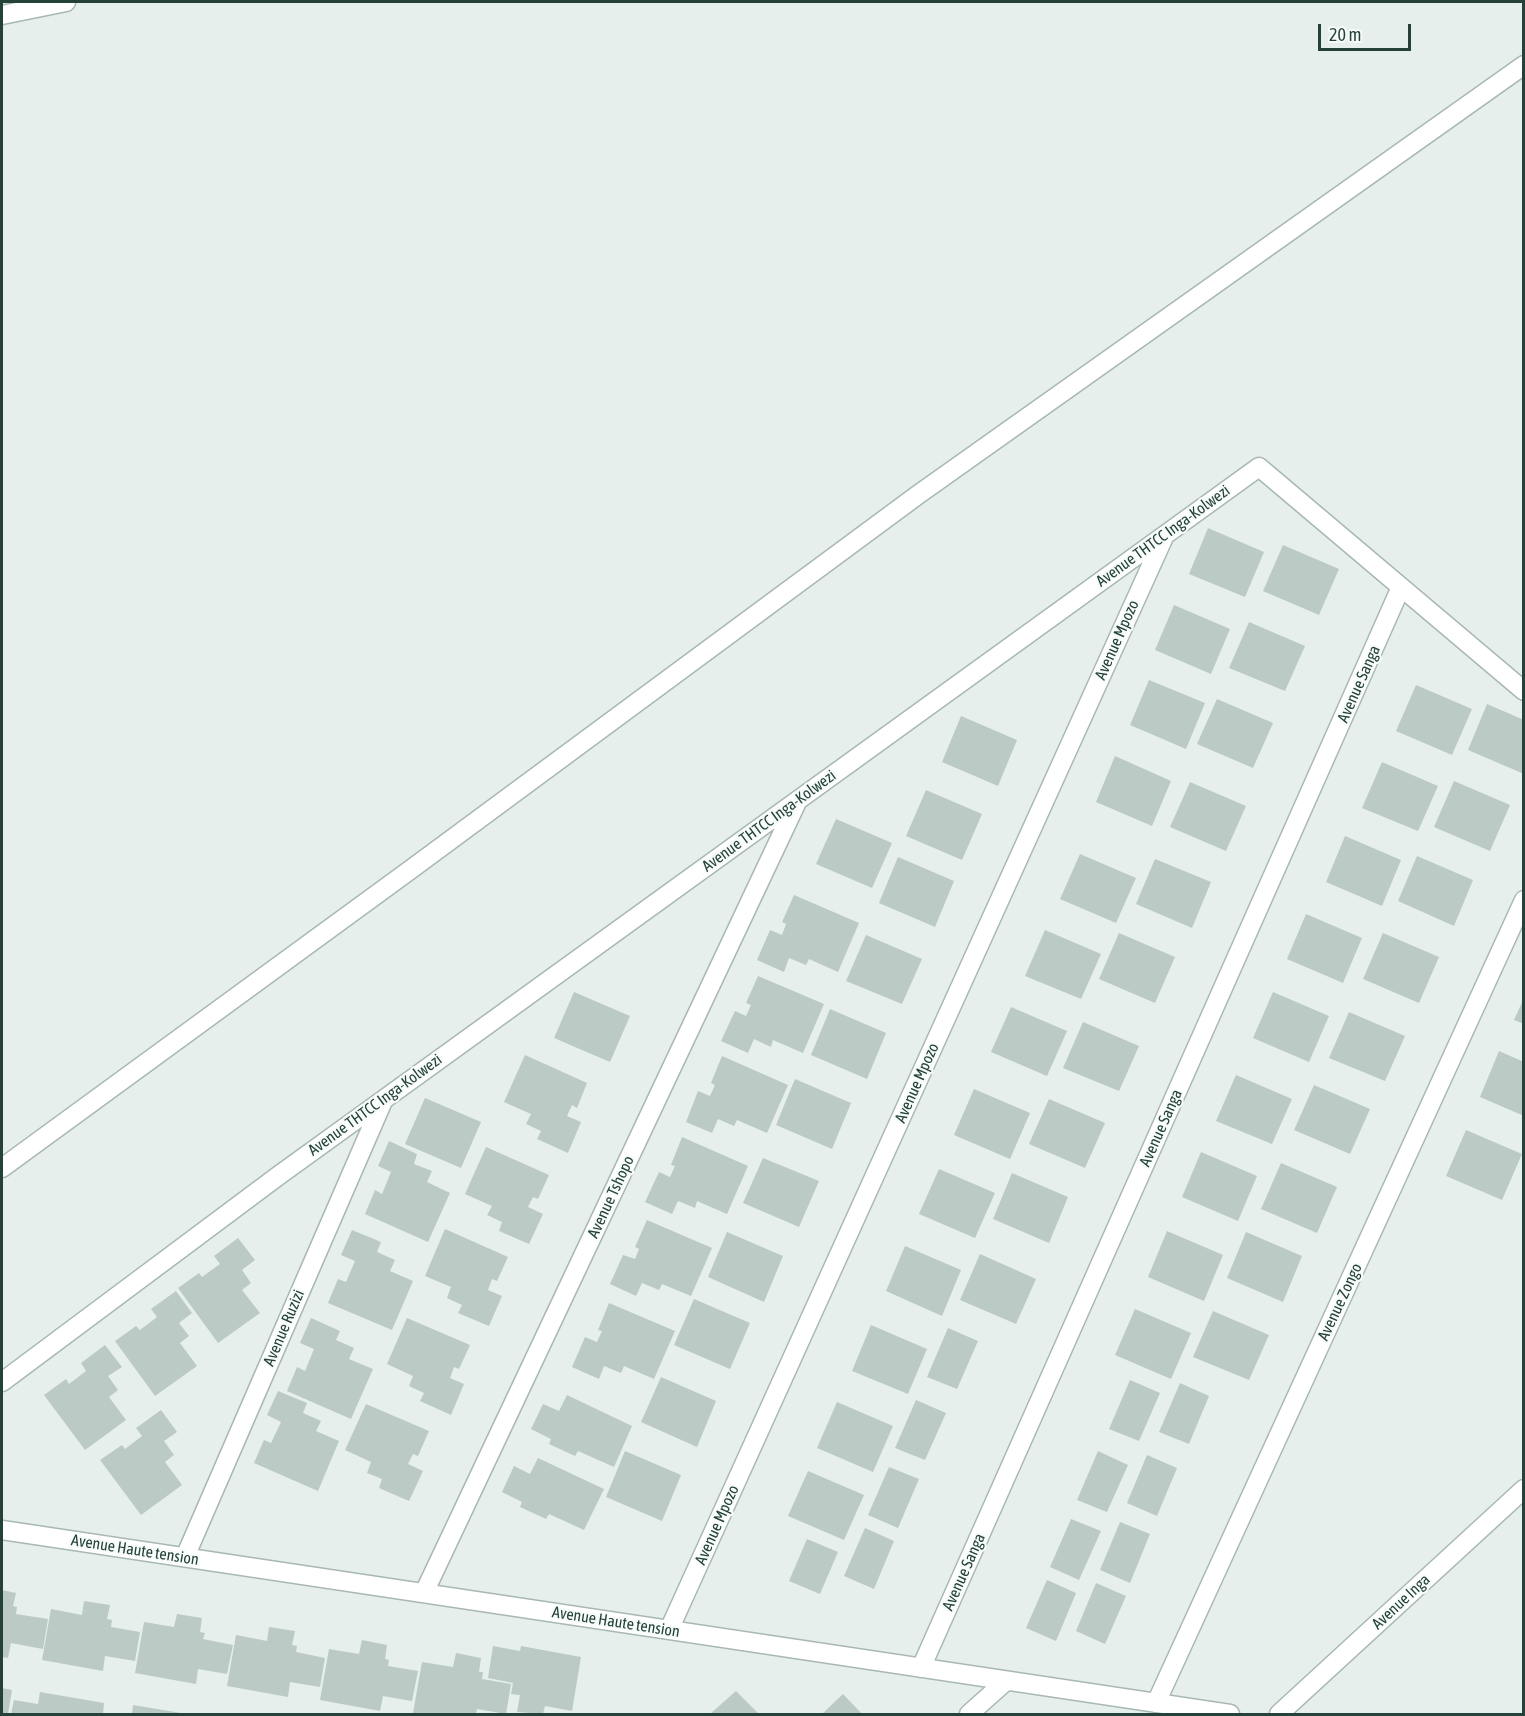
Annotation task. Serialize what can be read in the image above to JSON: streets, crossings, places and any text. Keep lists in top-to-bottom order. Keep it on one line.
{"streets":{"lane":["Avenue THTCC Inga-Kolwezi","Avenue Mpozo","Avenue Sanga","Avenue Tshopo","Avenue Zongo","Avenue Ruzizi","Avenue Haute tension","Avenue Inga"]},"crossings":[["Avenue THTCC Inga-Kolwezi","Avenue Mpozo"],["Avenue THTCC Inga-Kolwezi","Avenue Sanga"],["Avenue THTCC Inga-Kolwezi","Avenue Tshopo"],["Avenue THTCC Inga-Kolwezi","Avenue Ruzizi"],["Avenue Mpozo","Avenue Haute tension"],["Avenue Sanga","Avenue Haute tension"],["Avenue Tshopo","Avenue Haute tension"],["Avenue Zongo","Avenue Haute tension"],["Avenue Ruzizi","Avenue Haute tension"]],"scale_bar":"20 m"}
